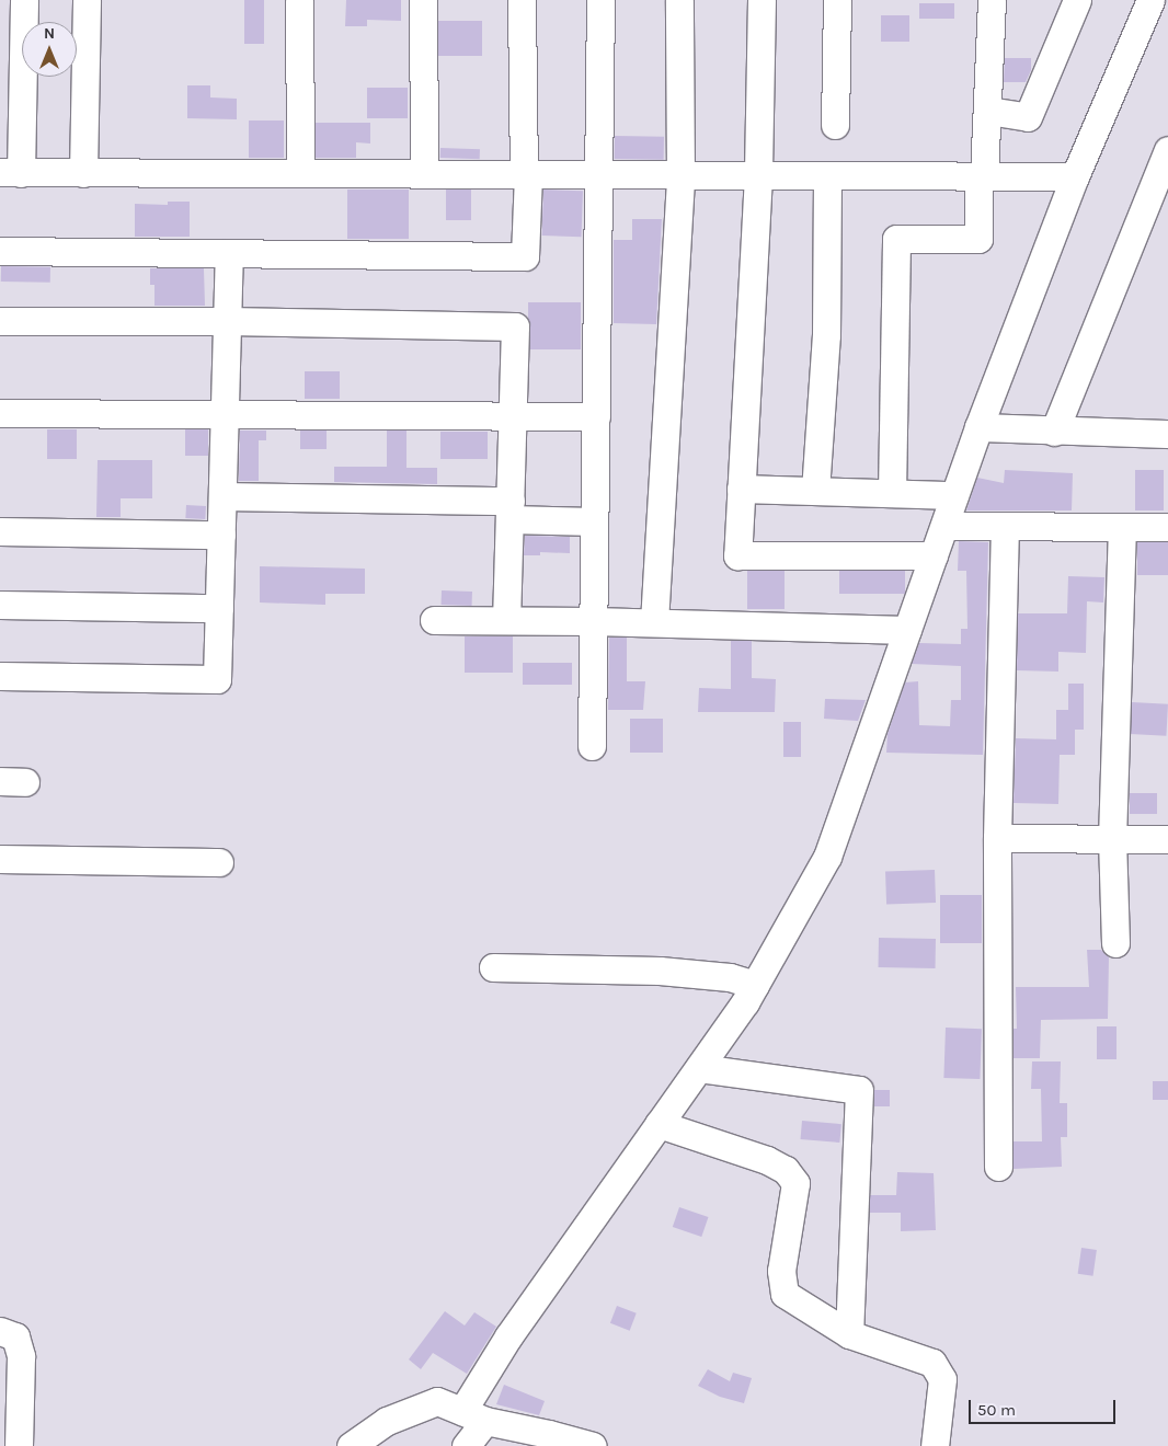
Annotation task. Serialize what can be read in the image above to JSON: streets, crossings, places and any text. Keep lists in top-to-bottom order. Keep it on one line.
{"scale_bar":"50 m","north":"top"}
